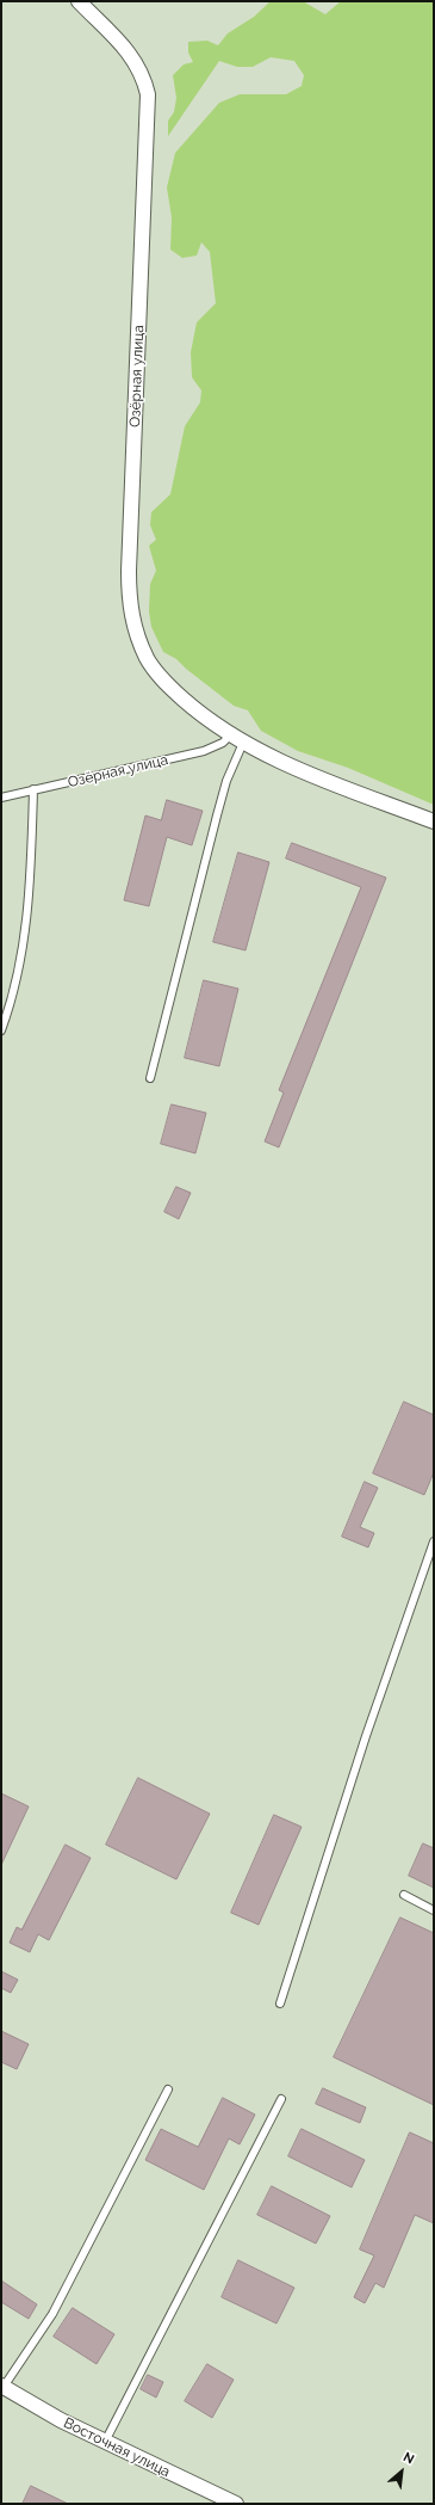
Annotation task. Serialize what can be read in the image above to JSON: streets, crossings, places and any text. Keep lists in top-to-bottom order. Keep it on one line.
{"streets":{"street":["Озёрная улица","Восточная улица"]},"north":"top right"}
